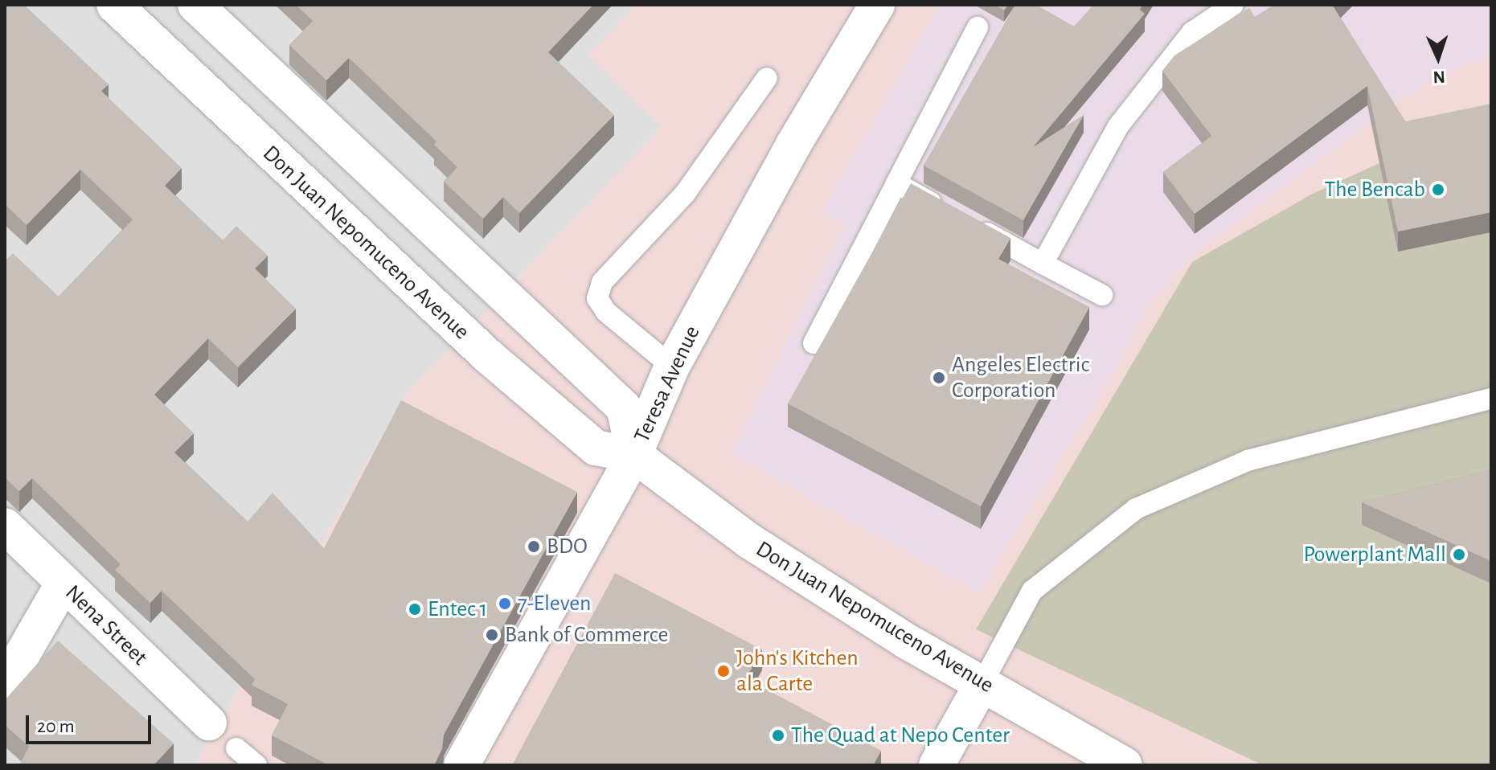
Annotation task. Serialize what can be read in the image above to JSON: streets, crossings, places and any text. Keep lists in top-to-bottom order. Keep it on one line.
{"streets":{"street":["Don Juan Nepomuceno Avenue","Teresa Avenue","Nena Street"]},"crossings":[["Don Juan Nepomuceno Avenue","Teresa Avenue"]],"places":["The Bencab","Angeles Electric Corporation","BDO","Powerplant Mall","7-Eleven","Entec 1","Bank of Commerce","John's Kitchen ala Carte","The Quad at Nepo Center"],"scale_bar":"20 m","north":"bottom"}
